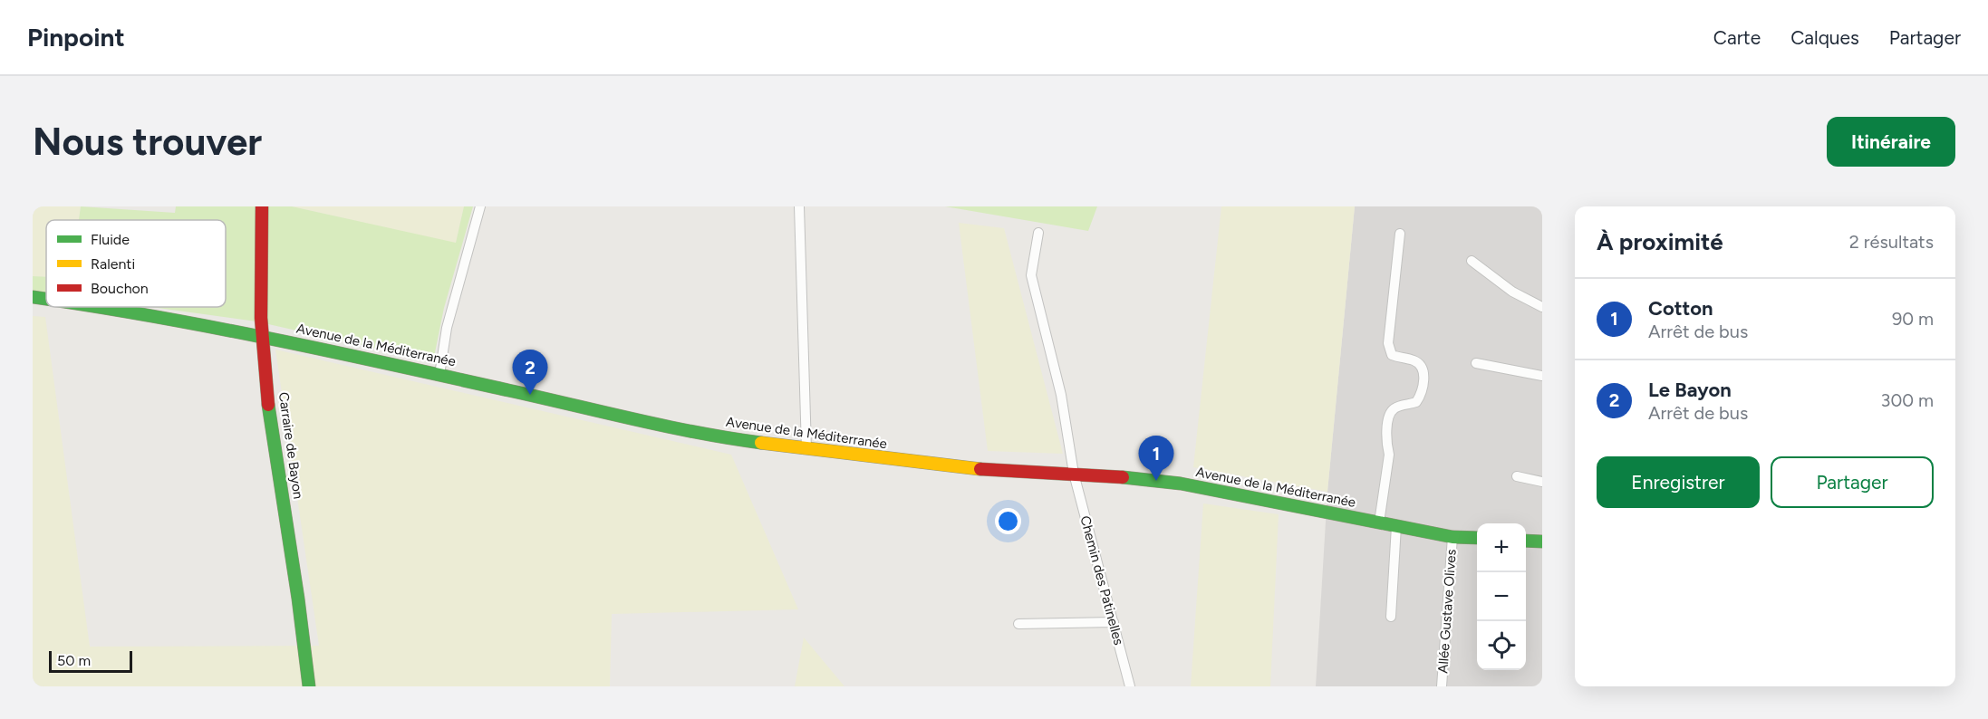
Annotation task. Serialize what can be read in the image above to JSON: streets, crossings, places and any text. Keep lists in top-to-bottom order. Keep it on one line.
{"streets":{"main road":["Avenue de la Méditerranée","Carraire de Bayon"],"street":["Chemin des Patinelles","Allée Gustave Olives"]},"crossings":[["Avenue de la Méditerranée","Carraire de Bayon"],["Avenue de la Méditerranée","Chemin des Patinelles"],["Avenue de la Méditerranée","Allée Gustave Olives"]],"legend":["Fluide","Ralenti","Bouchon"],"scale_bar":"50 m","page":{"header":"Pinpoint","nav":["Carte","Calques","Partager"],"buttons":["Itinéraire",["Enregistrer","Partager"]],"title":"Nous trouver","heading":["À proximité","2 résultats"],"list":[{"mark":"1","name":"Cotton","note":"Arrêt de bus","value":"90 m"},{"mark":"2","name":"Le Bayon","note":"Arrêt de bus","value":"300 m"}],"pins":["2","1"],"map_buttons":["+","−"],"scale":"50 m"}}
